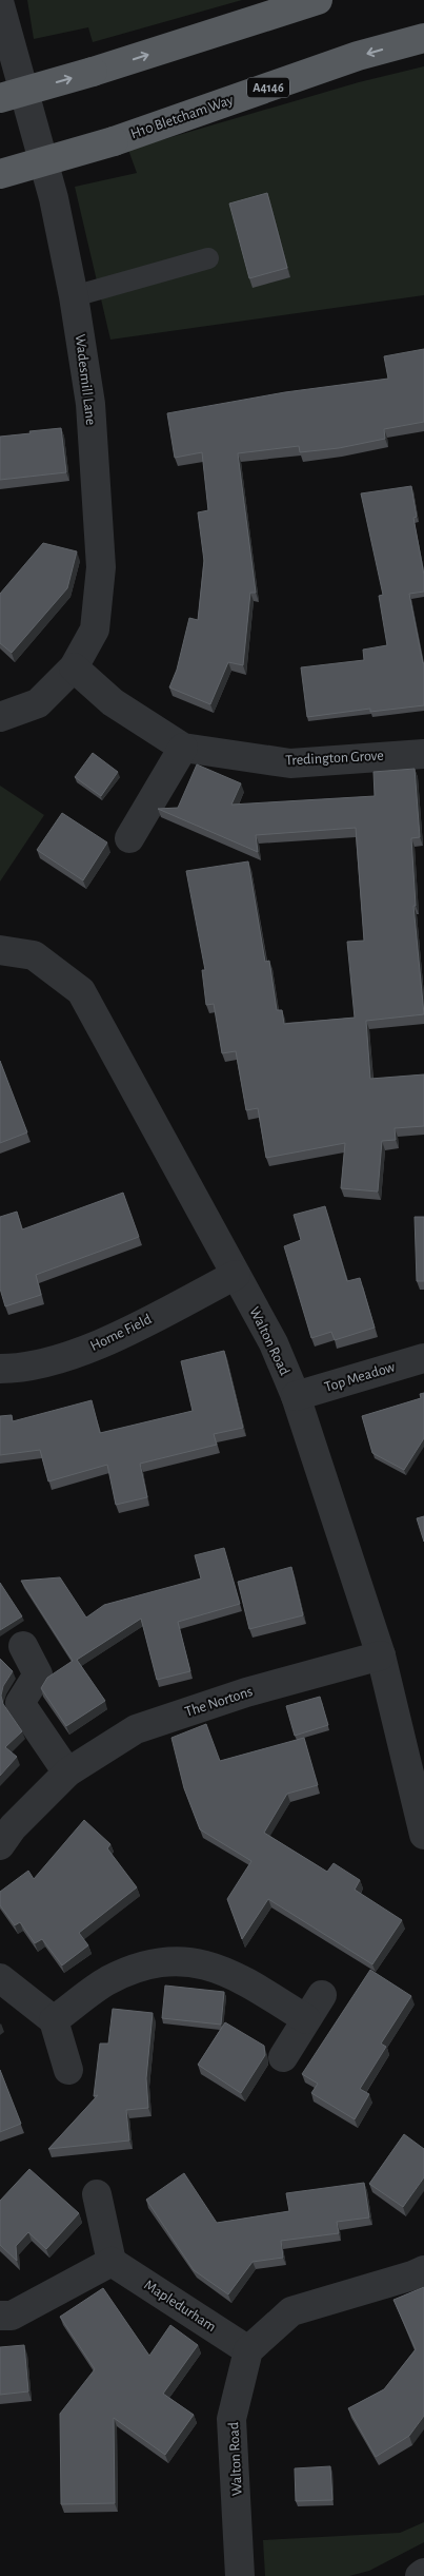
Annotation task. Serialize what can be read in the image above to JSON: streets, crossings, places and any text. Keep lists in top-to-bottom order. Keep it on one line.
{"streets":{"highway":["A4146","H10 Bletcham Way"],"street":["Wadesmill Lane","Tredington Grove","Home Field","Walton Road","Top Meadow","The Nortons","Mapledurham"]},"crossings":[["Wadesmill Lane","Tredington Grove"],["Home Field","Walton Road"],["Walton Road","Top Meadow"],["Walton Road","The Nortons"],["Walton Road","Mapledurham"]]}
